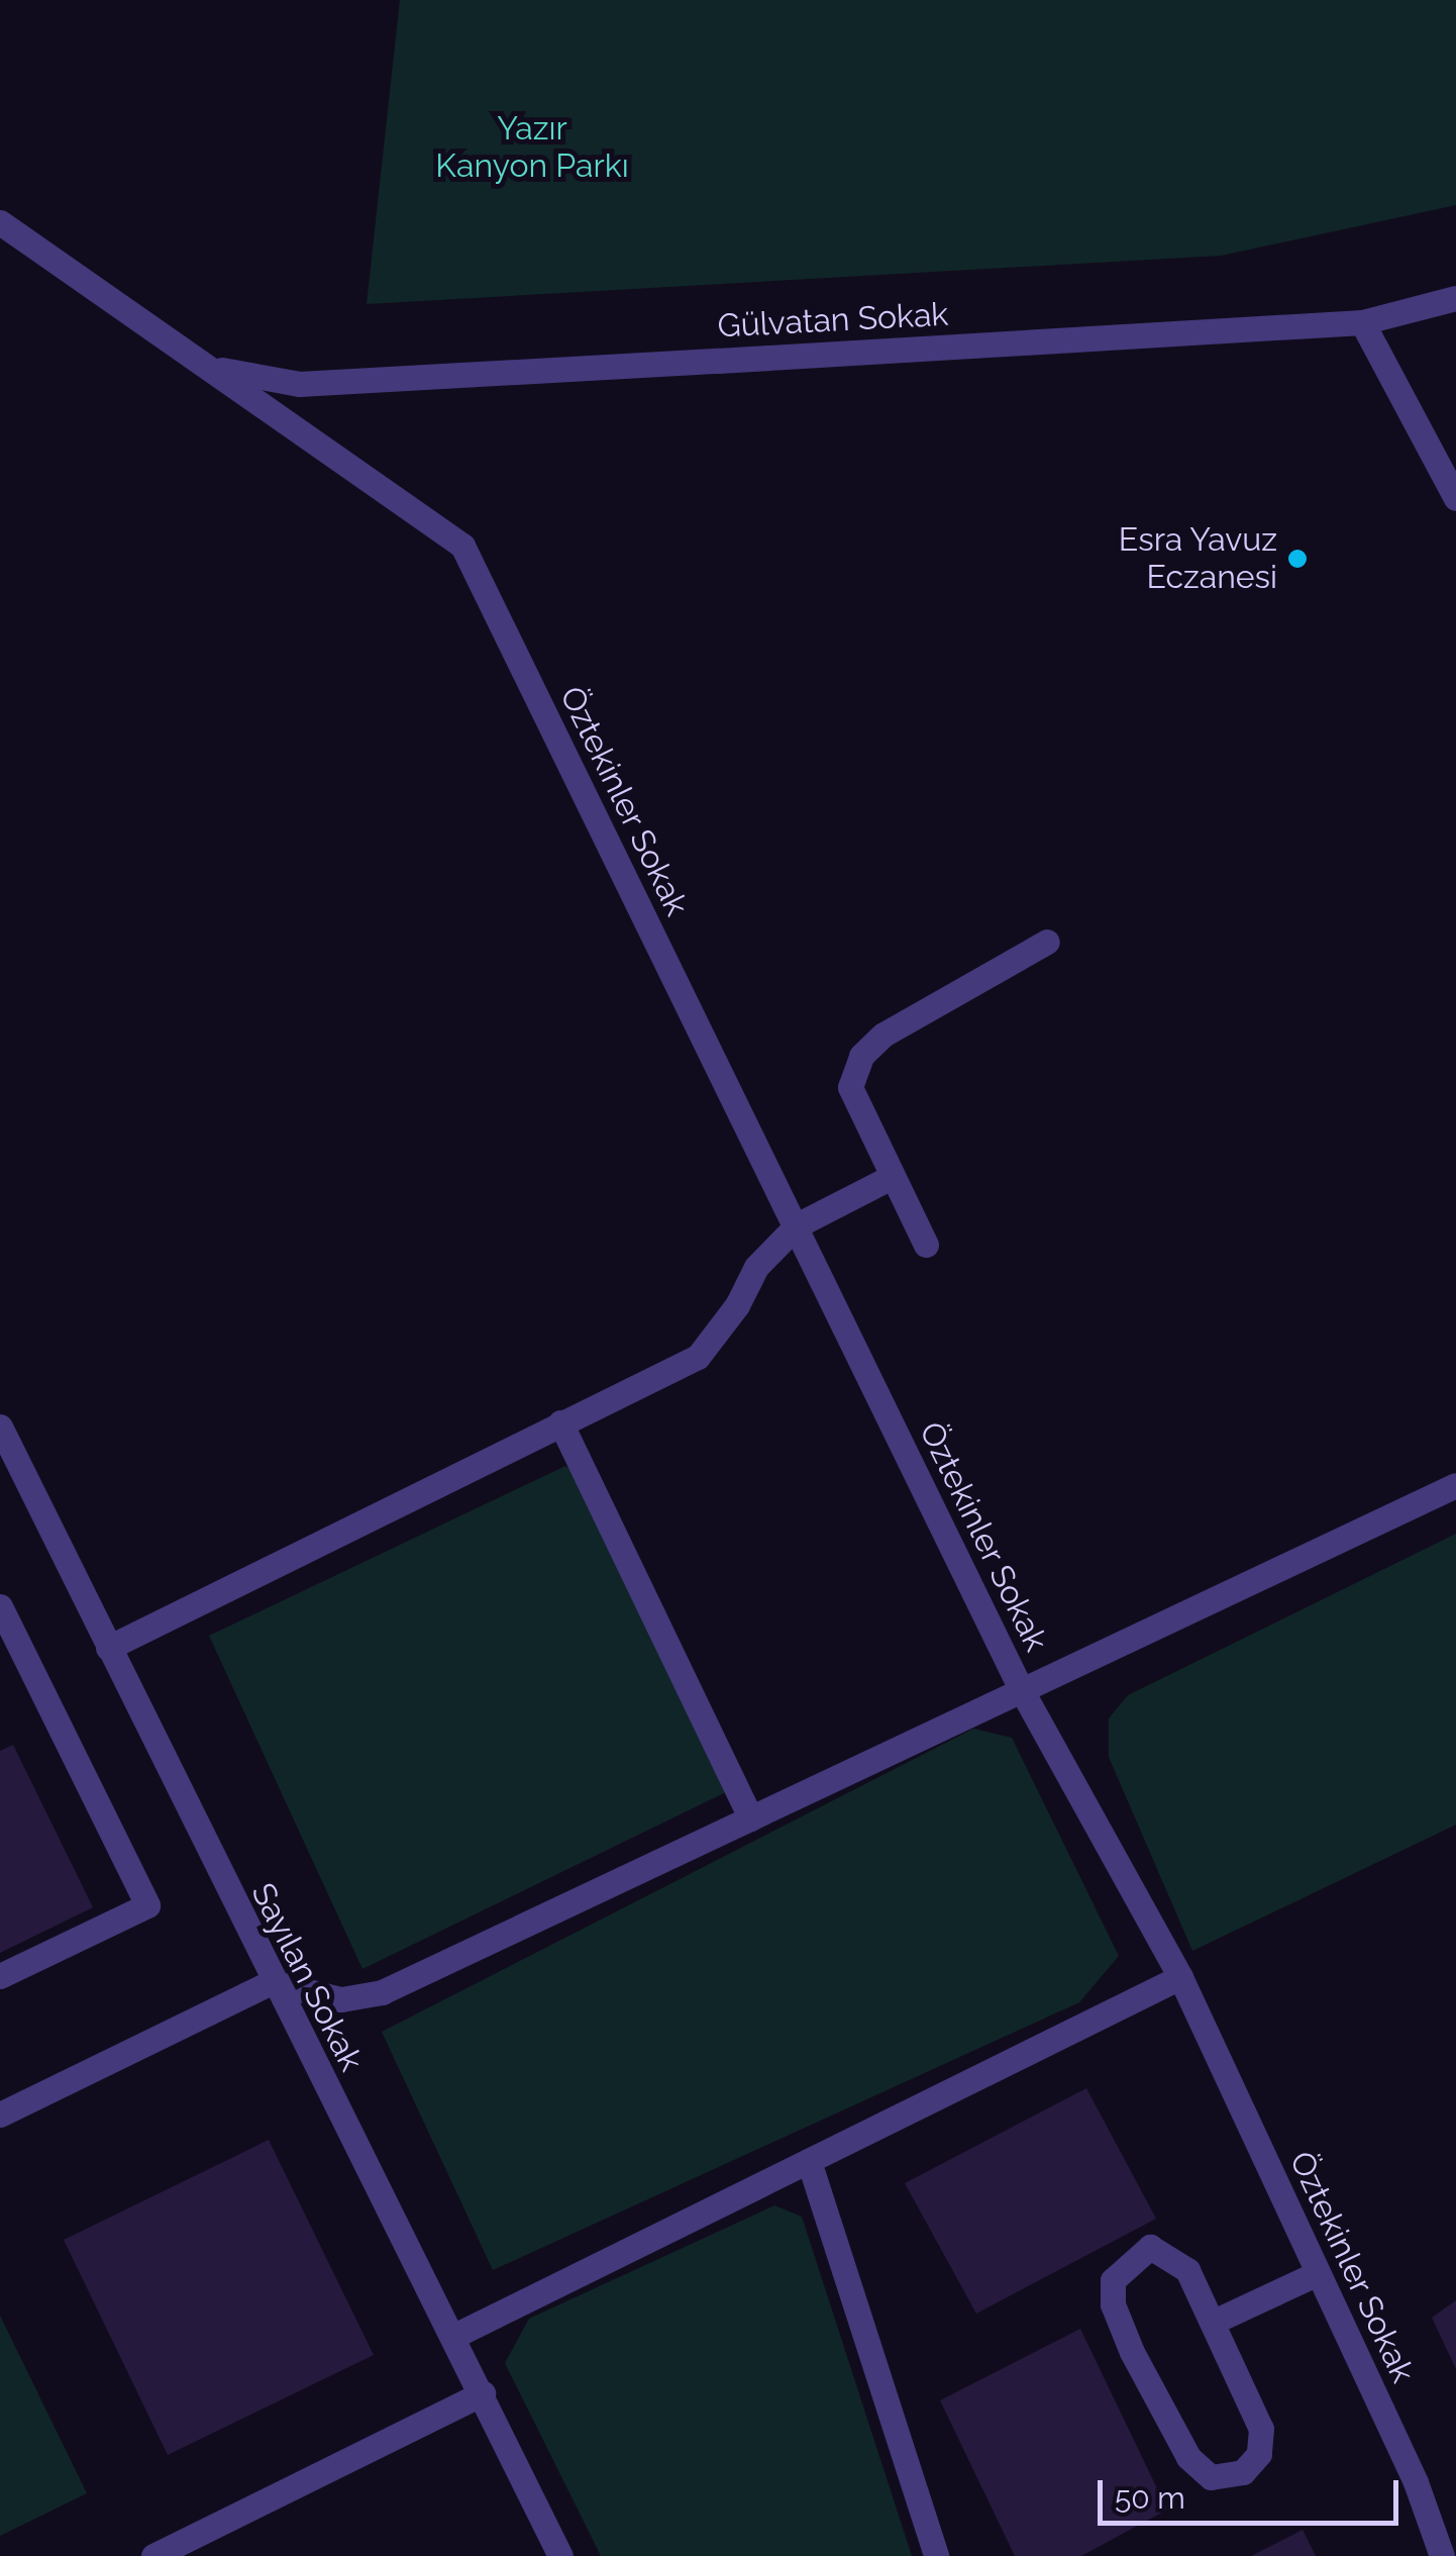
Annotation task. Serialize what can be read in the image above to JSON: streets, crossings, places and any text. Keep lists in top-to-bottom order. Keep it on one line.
{"streets":{"street":["Gülvatan Sokak","Öztekinler Sokak","Sayılan Sokak"]},"crossings":[["Gülvatan Sokak","Öztekinler Sokak"]],"parks":["Yazır Kanyon Parkı"],"places":["Esra Yavuz Eczanesi"],"scale_bar":"50 m"}
